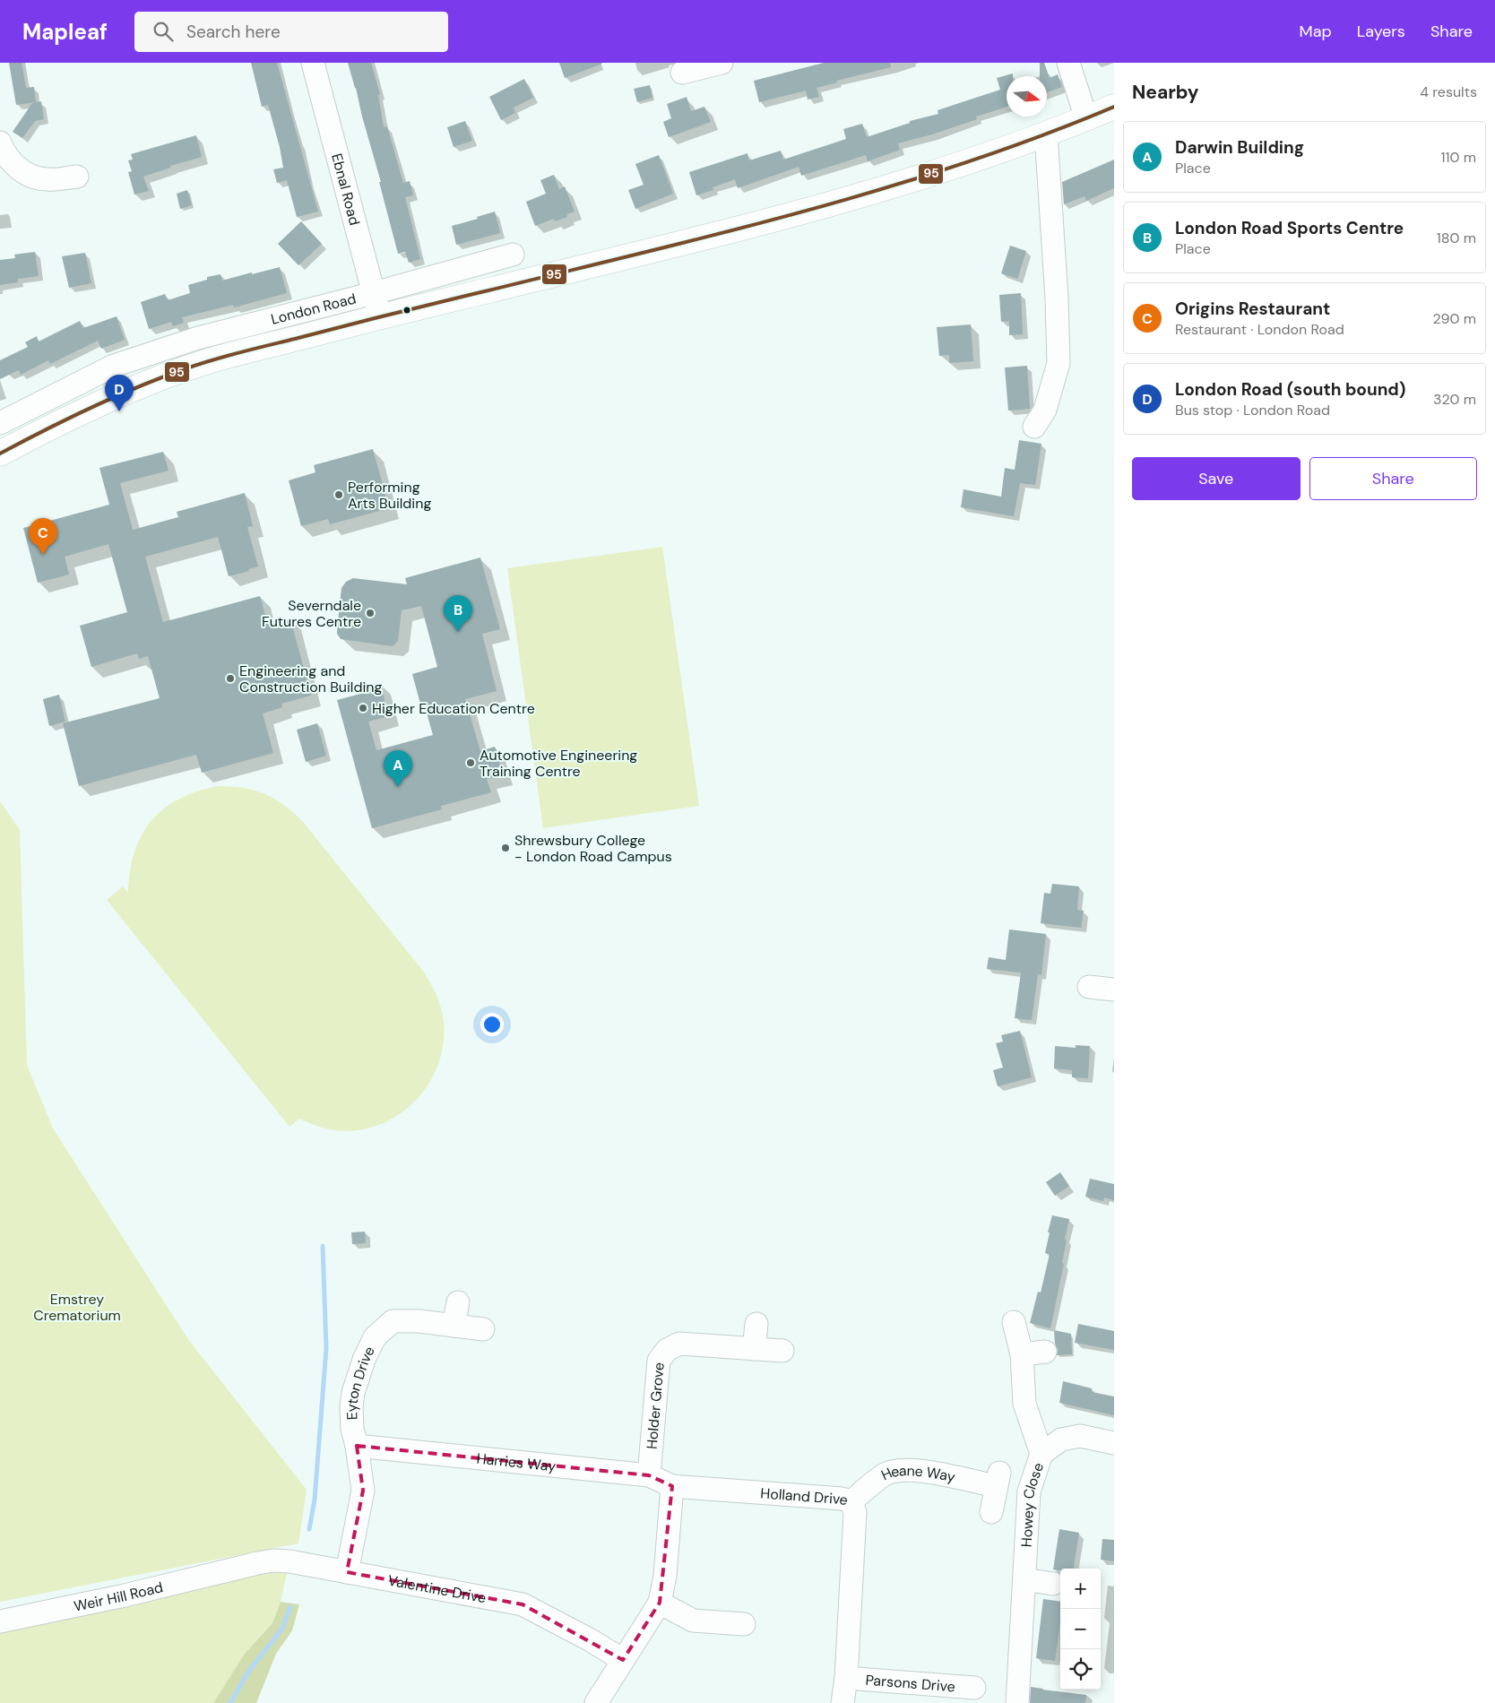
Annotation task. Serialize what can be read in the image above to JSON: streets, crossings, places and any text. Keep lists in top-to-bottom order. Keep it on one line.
{"streets":{"main road":["London Road"],"street":["Ebnal Road","Eyton Drive","Holder Grove","Harries Way","Heane Way","Holland Drive","Howey Close","Valentine Drive","Weir Hill Road","Parsons Drive"]},"crossings":[["Ebnal Road","London Road"],["Eyton Drive","Harries Way"],["Eyton Drive","Valentine Drive"],["Holder Grove","Harries Way"],["Harries Way","Holland Drive"],["Heane Way","Holland Drive"],["Holland Drive","Parsons Drive"],["Valentine Drive","Weir Hill Road"]],"parks":["Emstrey Crematorium"],"places":["Performing Arts Building","Severndale Futures Centre","Engineering and Construction Building","Higher Education Centre","Automotive Engineering Training Centre","Shrewsbury College - London Road Campus"],"lines":["transit line 95"],"north":"right","page":{"header":"Mapleaf","search":"Search here","nav":["Map","Layers","Share"],"heading":["Nearby","4 results"],"list":[{"mark":"A","name":"Darwin Building","note":"Place","value":"110 m"},{"mark":"B","name":"London Road Sports Centre","note":"Place","value":"180 m"},{"mark":"C","name":"Origins Restaurant","note":"Restaurant · London Road","value":"290 m"},{"mark":"D","name":"London Road (south bound)","note":"Bus stop · London Road","value":"320 m"}],"pins":["D","C","B","A"],"buttons":["Save","Share"],"map_buttons":["+","−"]}}
